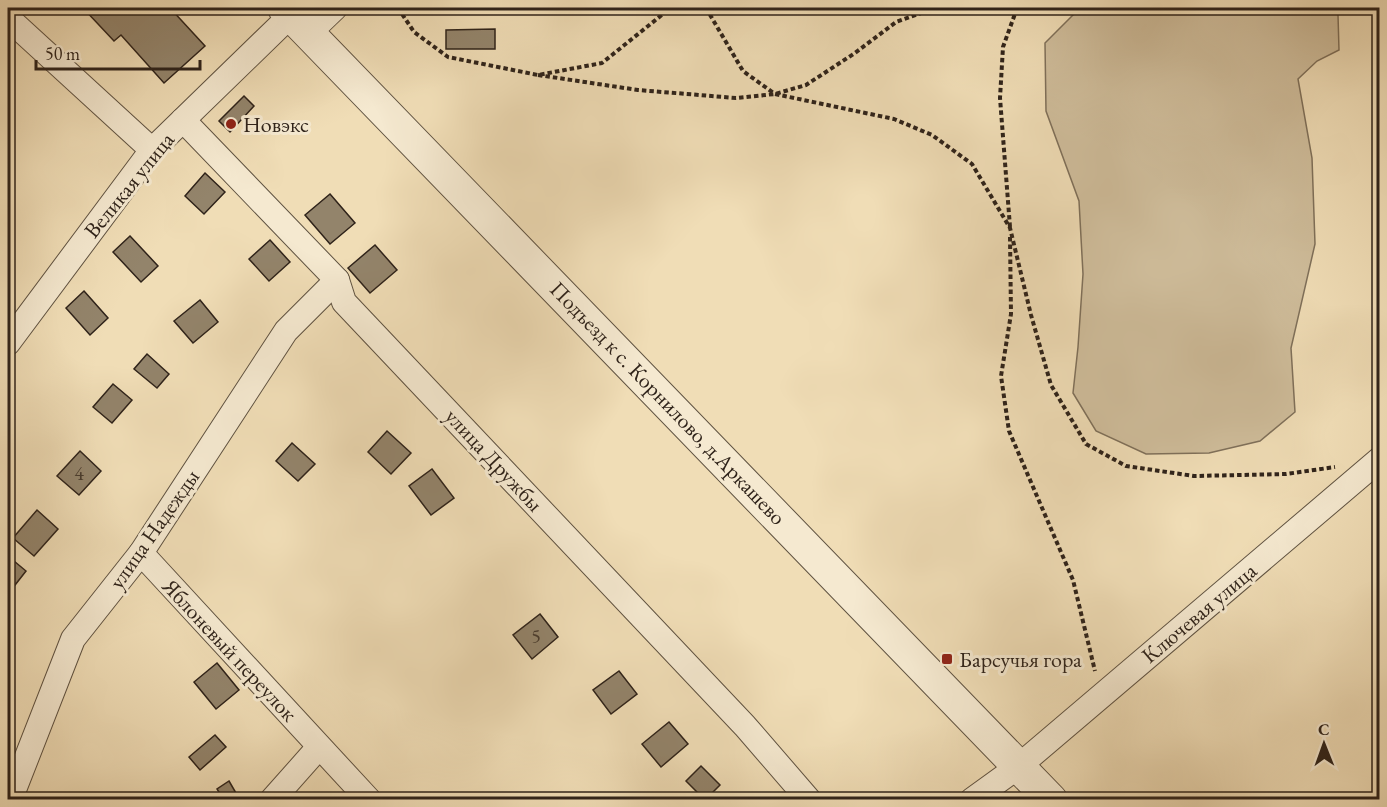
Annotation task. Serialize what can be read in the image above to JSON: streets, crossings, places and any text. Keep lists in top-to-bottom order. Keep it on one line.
{"streets":{"street":["Великая улица","Подъезд к с. Корнилово, д.Аркашево","улица Дружбы","улица Надежды","Ключевая улица","Яблоневый переулок"]},"crossings":[["Великая улица","Подъезд к с. Корнилово, д.Аркашево"],["Великая улица","улица Дружбы"],["Подъезд к с. Корнилово, д.Аркашево","Ключевая улица"],["улица Дружбы","улица Надежды"],["улица Надежды","Яблоневый переулок"]],"places":{"other":["Новэкс"],"transit":["Барсучья гора"]},"house_numbers":["4","5"],"scale_bar":"50 m","north":"top"}
